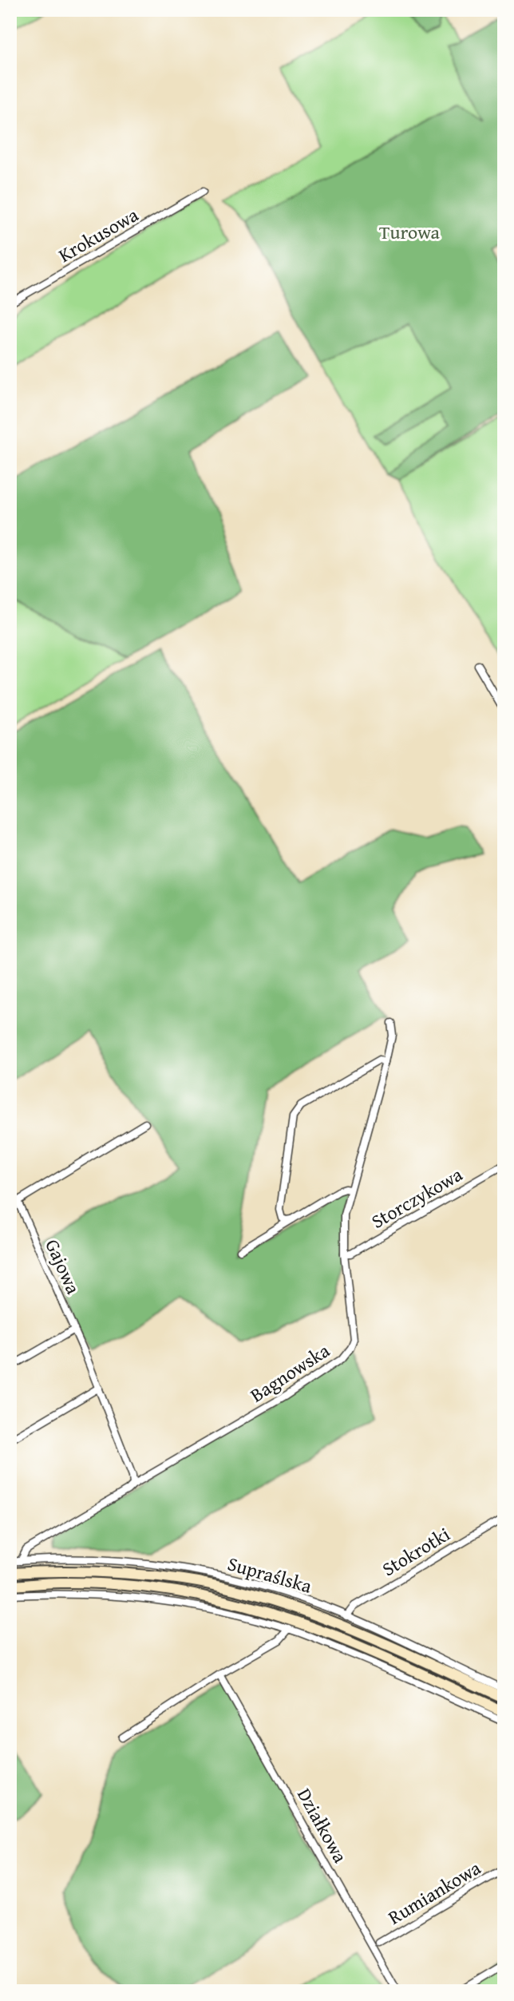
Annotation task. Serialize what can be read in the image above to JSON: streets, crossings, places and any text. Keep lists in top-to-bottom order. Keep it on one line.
{"streets":{"street":["Krokusowa","Storczykowa","Gajowa","Bagnowska","Stokrotki","Supraślska","Działkowa","Rumiankowa"]},"crossings":[["Storczykowa","Bagnowska"],["Gajowa","Bagnowska"],["Bagnowska","Supraślska"],["Stokrotki","Supraślska"]],"parks":["Turowa"]}
